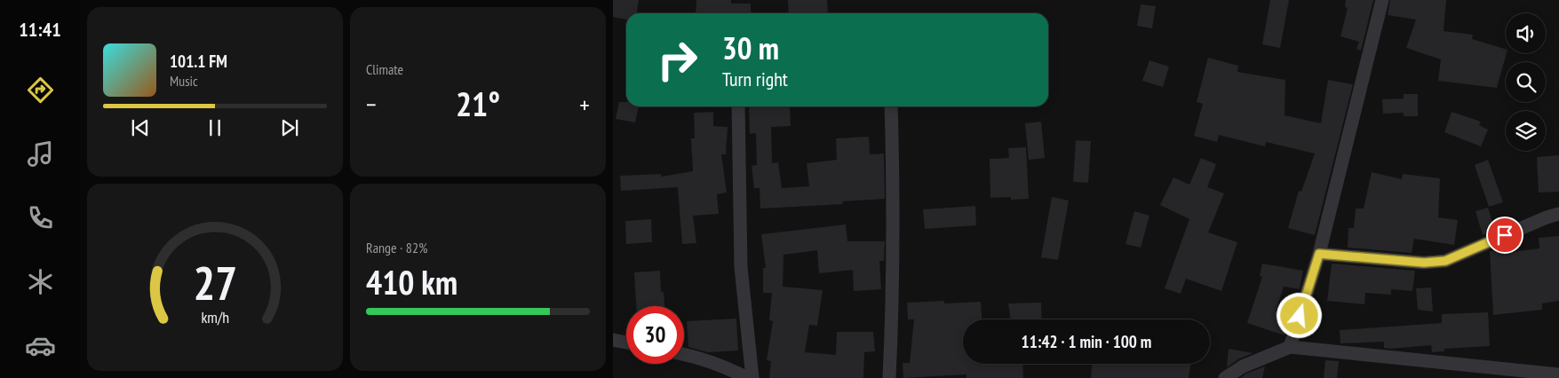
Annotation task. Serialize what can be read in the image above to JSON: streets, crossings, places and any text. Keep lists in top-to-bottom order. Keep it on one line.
{"page":{"tabs":"11:41","tile":["Climate",["Range · 82%","410 km"]],"turn":["30 m","Turn right"],"song":["101.1 FM","Music"],"heat":["−","21°","+"],"limit":"30","trip":"11:42 · 1 min · 100 m","gauge":["27","km/h"]}}
